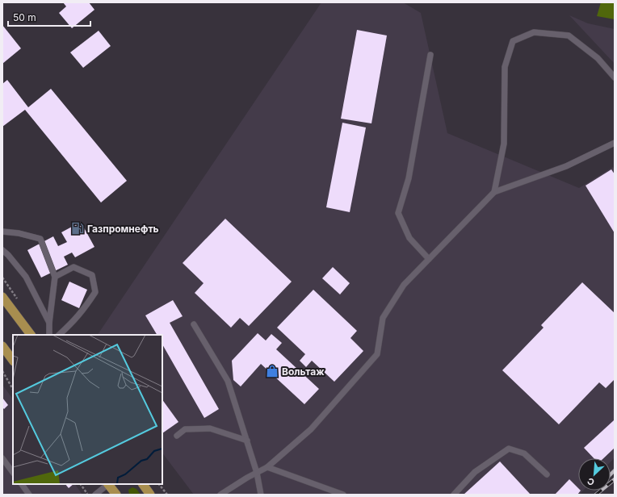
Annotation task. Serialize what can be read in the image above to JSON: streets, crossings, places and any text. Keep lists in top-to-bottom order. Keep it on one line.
{"places":{"fuel station":["Газпромнефть"],"shop":["Вольтаж"]},"scale_bar":"50 m","north":"bottom left"}
